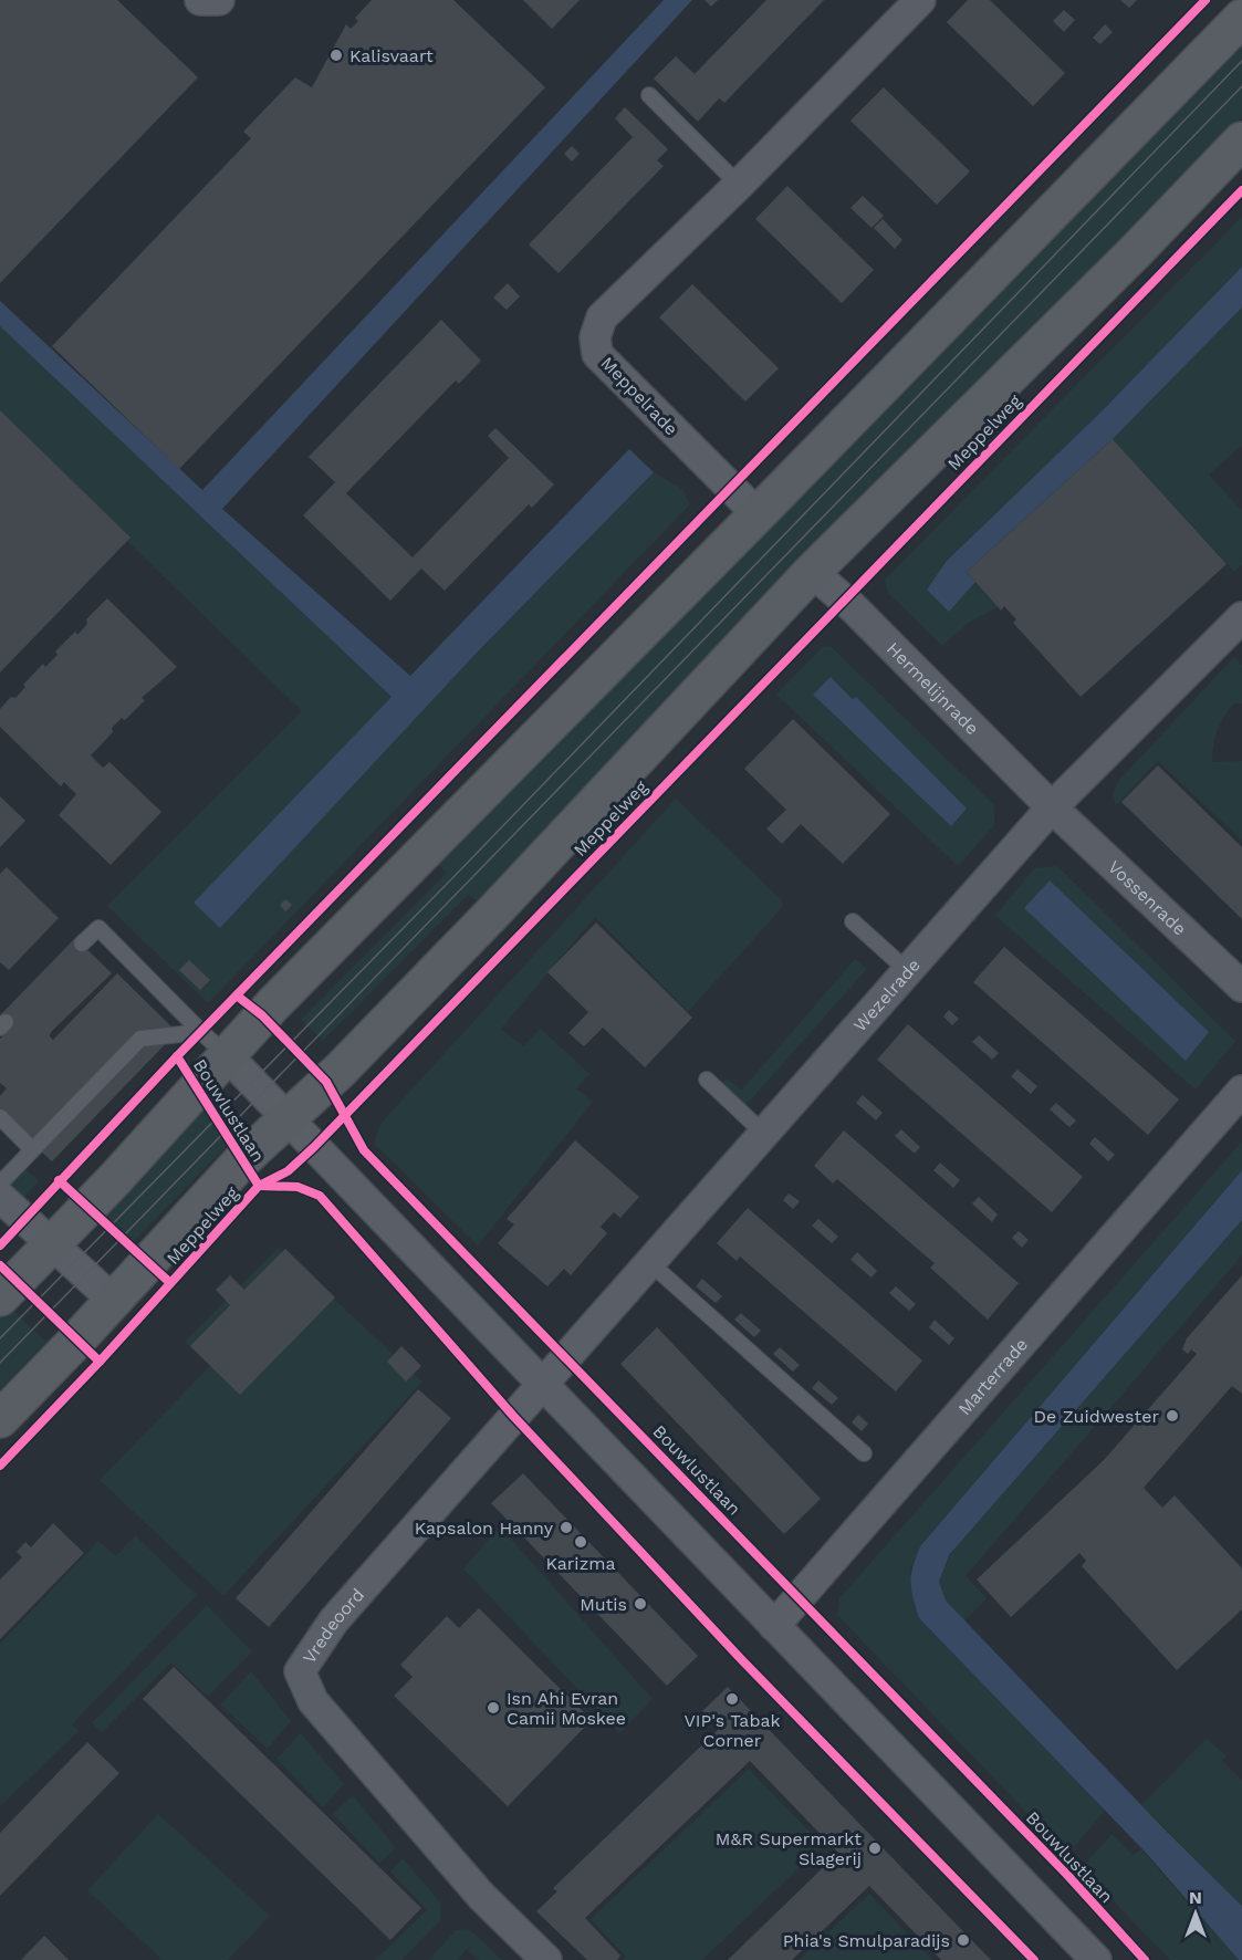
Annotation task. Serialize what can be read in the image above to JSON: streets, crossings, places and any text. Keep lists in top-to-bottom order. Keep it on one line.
{"streets":{"main road":["Meppelweg"],"street":["Meppelrade","Hermelijnrade","Vossenrade","Wezelrade","Bouwlustlaan","Marterrade","Vredeoord"]},"crossings":[["Meppelweg","Hermelijnrade"],["Meppelweg","Bouwlustlaan"],["Hermelijnrade","Vossenrade"],["Hermelijnrade","Wezelrade"],["Vossenrade","Wezelrade"],["Wezelrade","Bouwlustlaan"],["Wezelrade","Vredeoord"],["Bouwlustlaan","Marterrade"],["Bouwlustlaan","Vredeoord"]],"places":["Kalisvaart","De Zuidwester","Kapsalon Hanny","Karizma","Mutis","VIP's Tabak Corner","Isn Ahi Evran Camii Moskee","M&R Supermarkt Slagerij","Phia's Smulparadijs"],"north":"top"}
